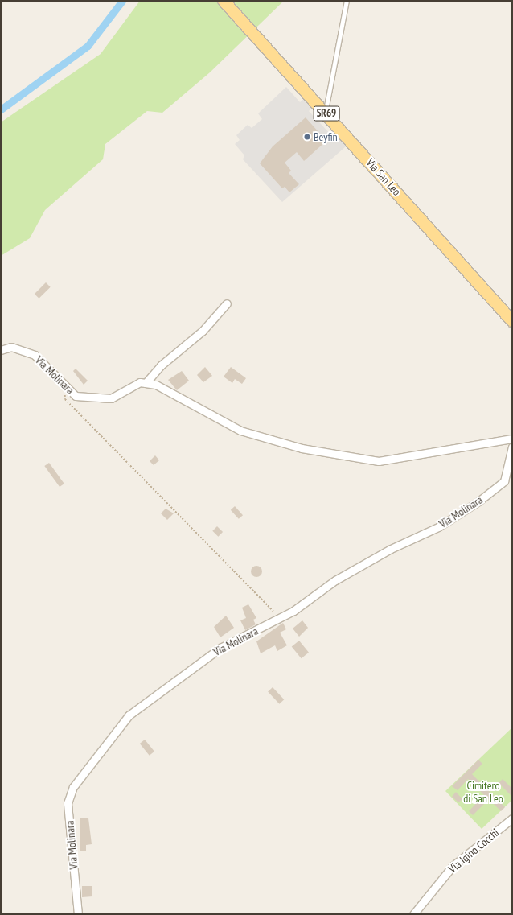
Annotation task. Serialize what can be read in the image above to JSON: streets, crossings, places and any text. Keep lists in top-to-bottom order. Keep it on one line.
{"streets":{"main road":["SR69","Via San Leo"],"street":["Via Molinara","Via Igino Cocchi"]},"parks":["Cimitero di San Leo"],"places":["Beyfin"]}
